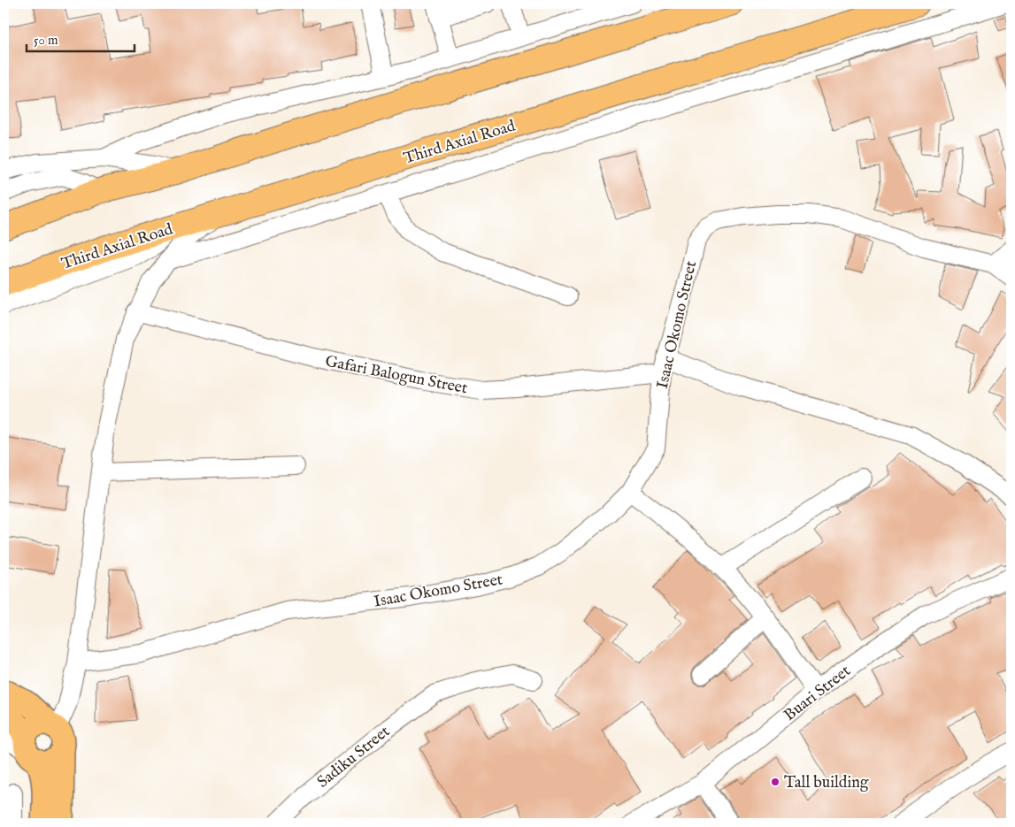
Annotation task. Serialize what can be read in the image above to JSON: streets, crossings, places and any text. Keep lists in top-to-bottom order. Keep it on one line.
{"streets":{"highway":["Third Axial Road"],"street":["Isaac Okomo Street","Gafari Balogun Street","Buari Street","Sadiku Street"]},"crossings":[["Isaac Okomo Street","Gafari Balogun Street"]],"places":["Tall building"],"scale_bar":"50 m"}
